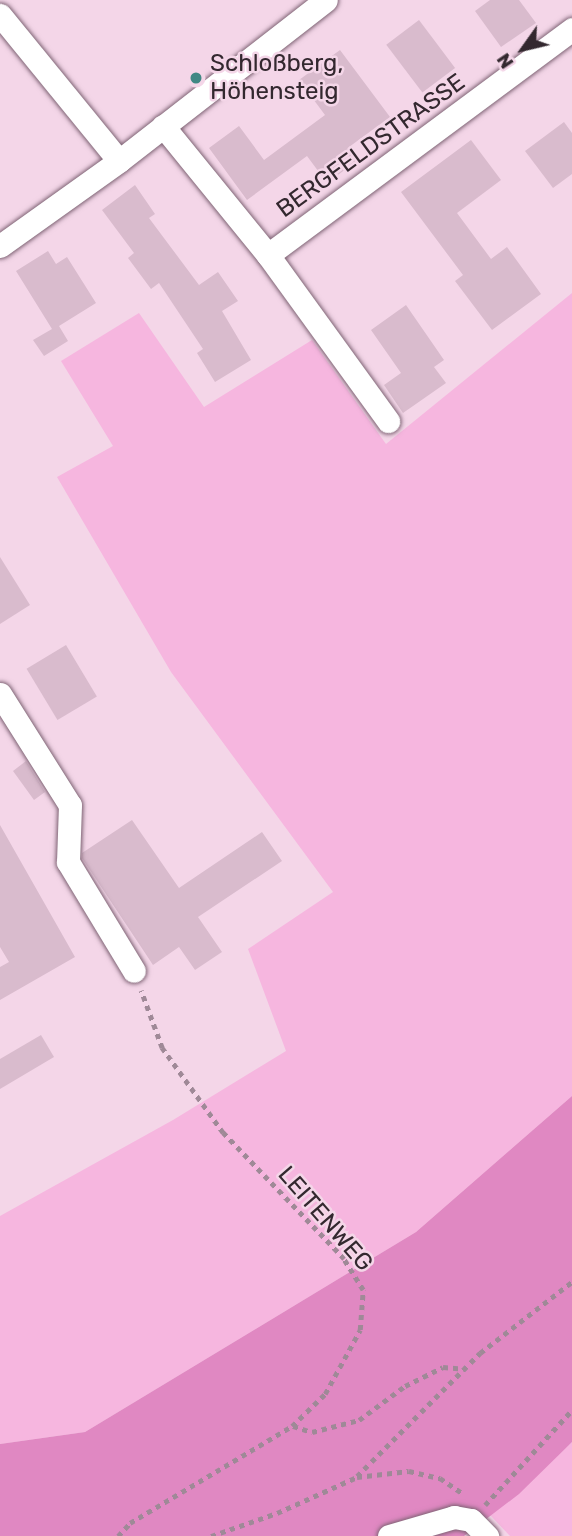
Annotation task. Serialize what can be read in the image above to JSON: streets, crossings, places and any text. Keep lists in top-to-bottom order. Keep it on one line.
{"streets":{"street":["BERGFELDSTRASSE"],"path":["LEITENWEG"]},"places":["Schloßberg, Höhensteig"],"north":"bottom left"}
